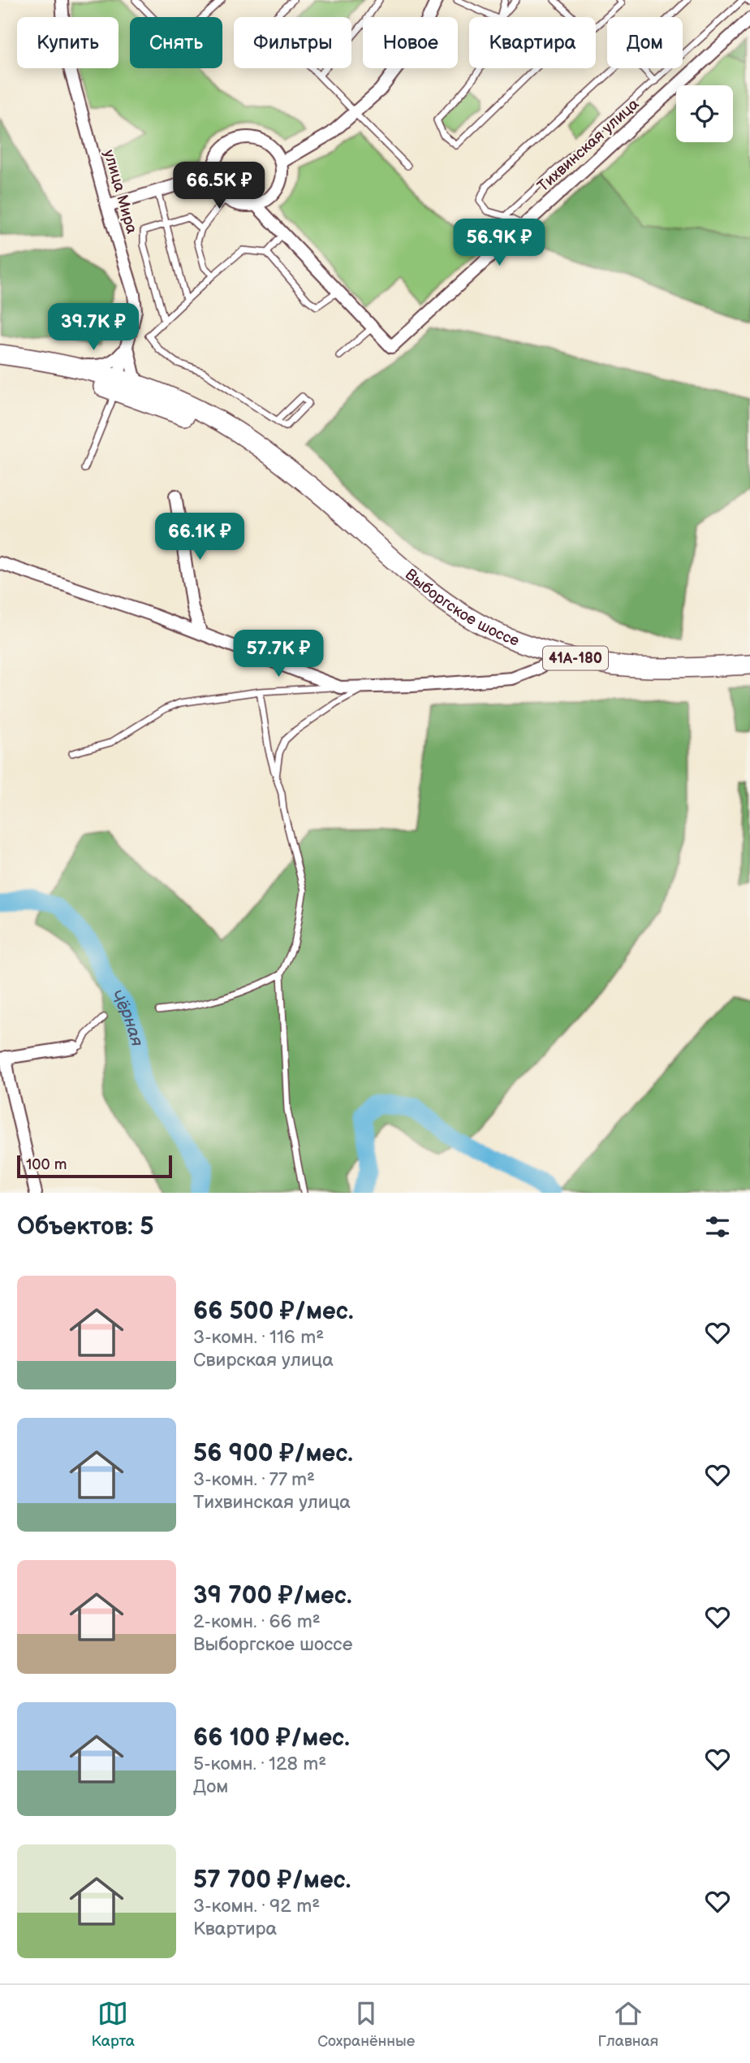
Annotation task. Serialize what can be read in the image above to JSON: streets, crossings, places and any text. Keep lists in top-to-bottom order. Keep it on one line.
{"streets":{"main road":["Выборгское шоссе","41А-180"],"street":["Тихвинская улица","улица Мира"]},"crossings":[["улица Мира","Выборгское шоссе"]],"water":["Чёрная"],"scale_bar":"100 m","page":{"chip":["Купить","Снять","Фильтры","Новое","Квартира","Дом"],"price":["66.5K ₽","56.9K ₽","39.7K ₽","66.1K ₽","57.7K ₽"],"scale":"100 m","heading":"Объектов: 5","list":[{"name":"66 500 ₽/мес.","note":"3-комн. · 116 m² · Свирская улица"},{"name":"56 900 ₽/мес.","note":"3-комн. · 77 m² · Тихвинская улица"},{"name":"39 700 ₽/мес.","note":"2-комн. · 66 m² · Выборгское шоссе"},{"name":"66 100 ₽/мес.","note":"5-комн. · 128 m² · Дом"},{"name":"57 700 ₽/мес.","note":"3-комн. · 92 m² · Квартира"}],"tabs":["Карта","Сохранённые","Главная"]}}
